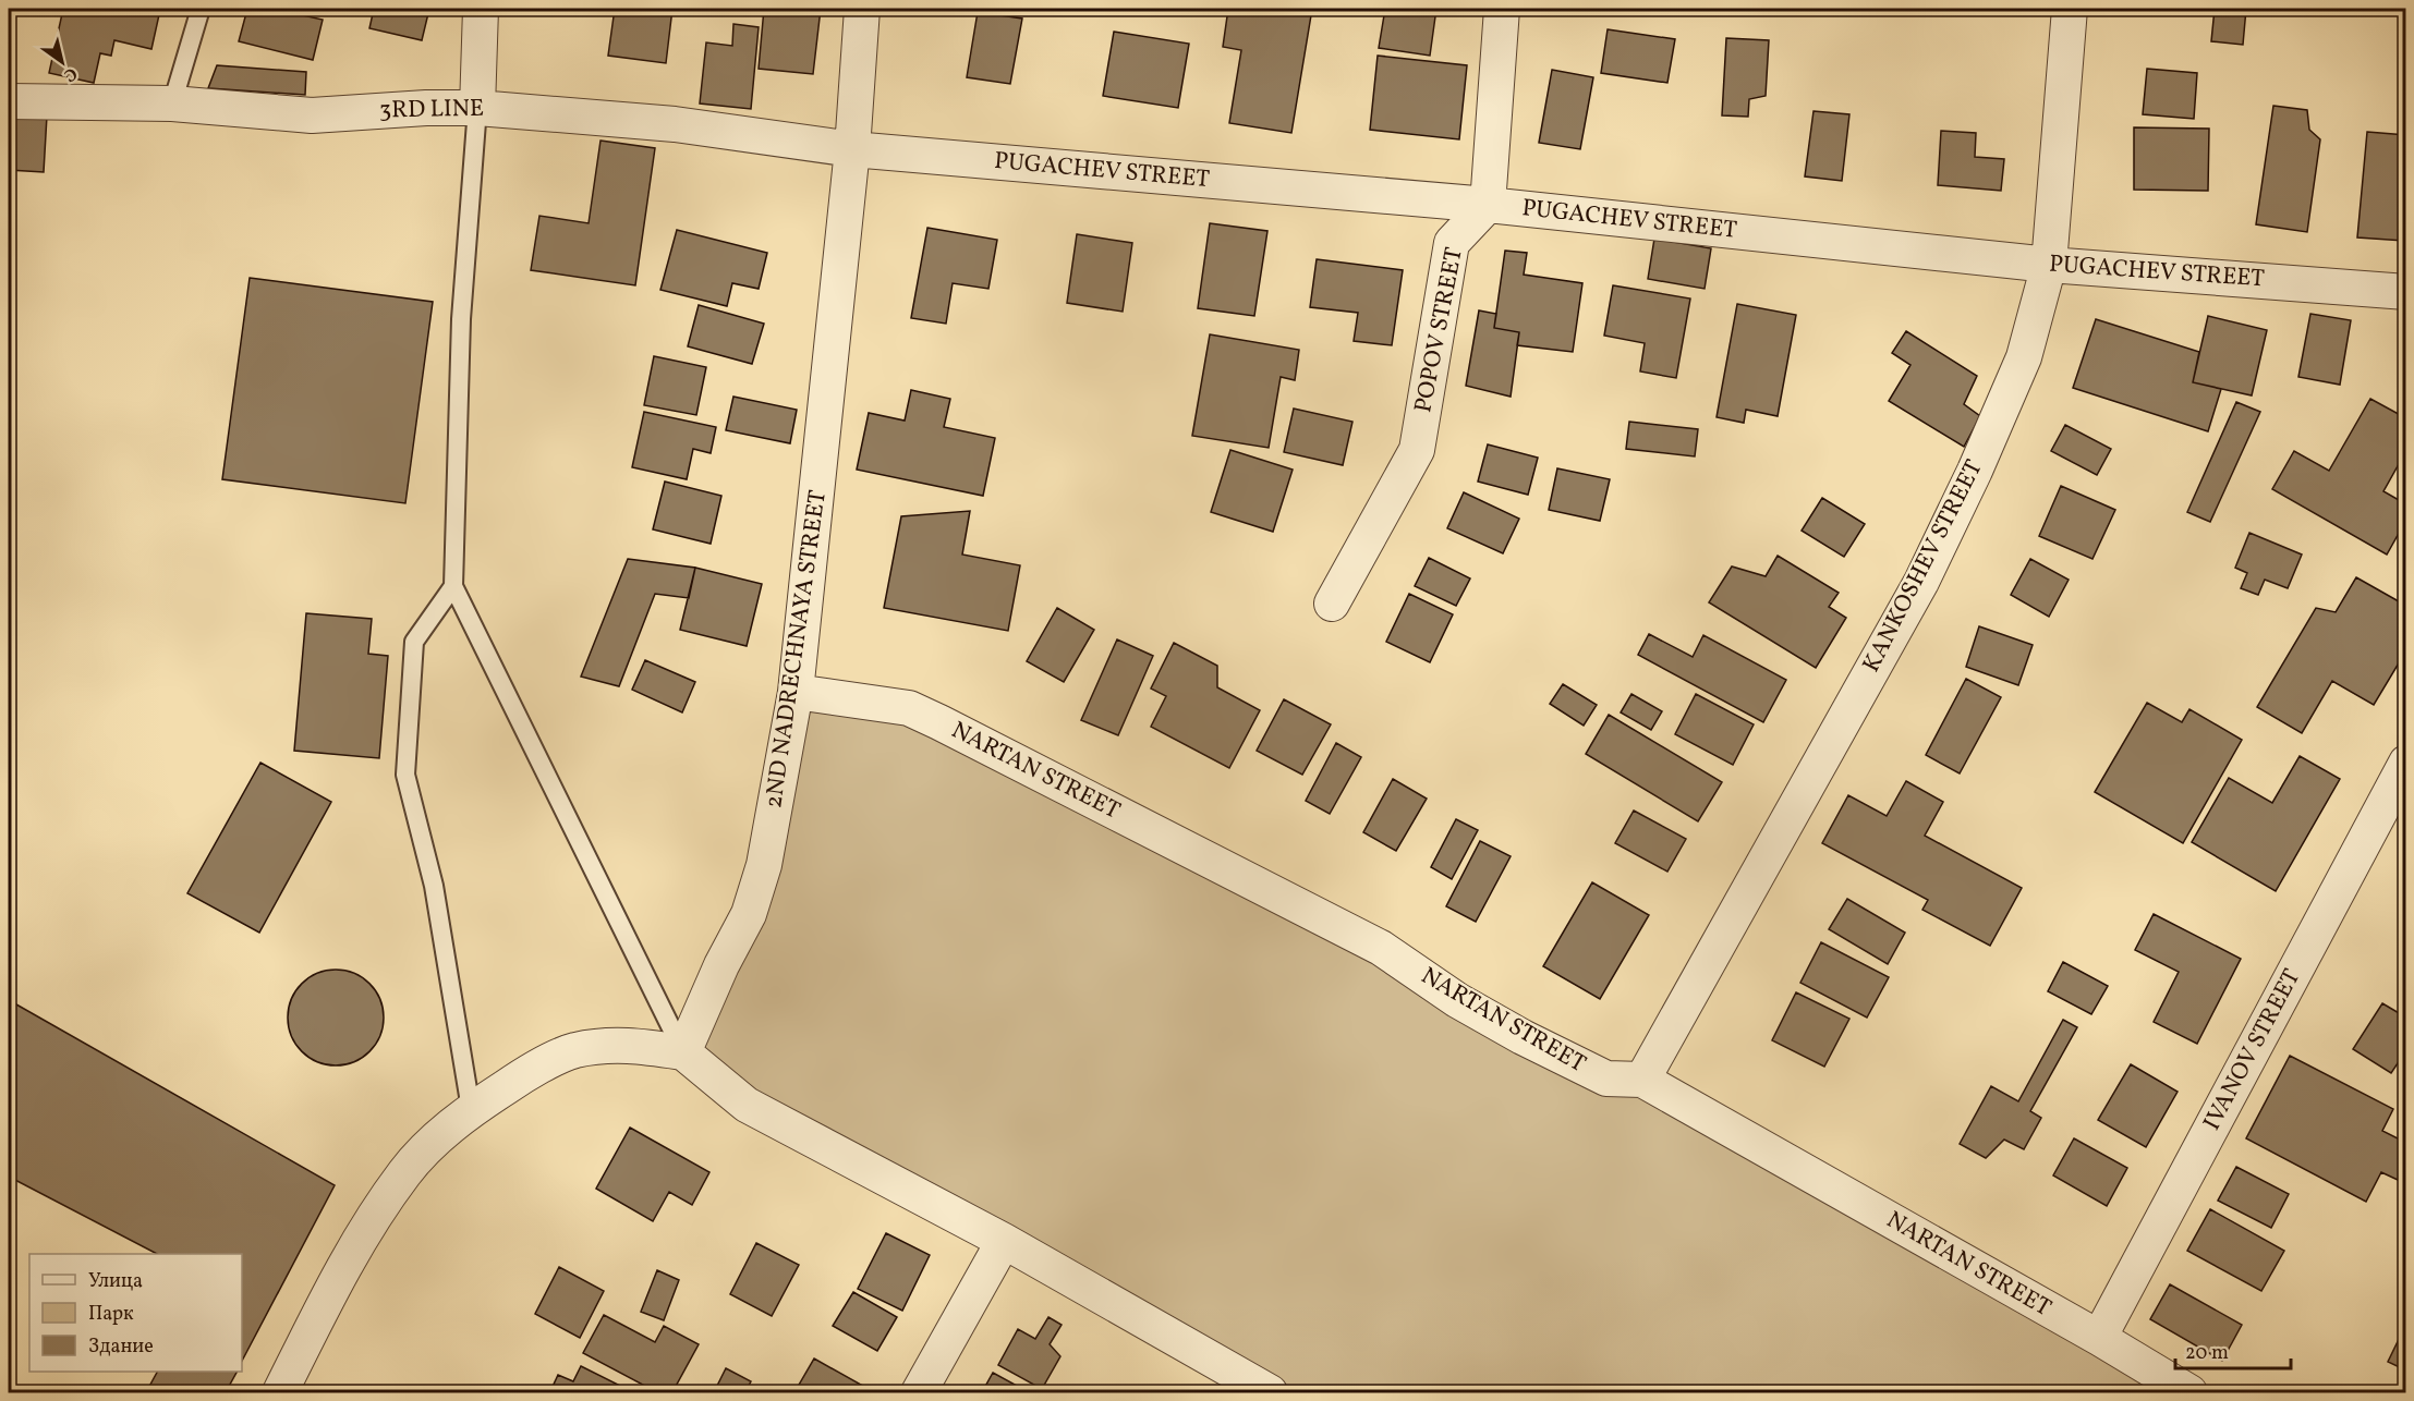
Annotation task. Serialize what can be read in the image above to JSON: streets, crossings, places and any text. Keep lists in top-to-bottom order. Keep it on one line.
{"streets":{"street":["3RD LINE","PUGACHEV STREET","POPOV STREET","KANKOSHEV STREET","2ND NADRECHNAYA STREET","NARTAN STREET","IVANOV STREET"]},"crossings":[["3RD LINE","PUGACHEV STREET"],["3RD LINE","2ND NADRECHNAYA STREET"],["PUGACHEV STREET","POPOV STREET"],["PUGACHEV STREET","KANKOSHEV STREET"],["PUGACHEV STREET","2ND NADRECHNAYA STREET"],["KANKOSHEV STREET","NARTAN STREET"],["2ND NADRECHNAYA STREET","NARTAN STREET"],["NARTAN STREET","IVANOV STREET"]],"legend":["Улица","Парк","Здание"],"scale_bar":"20 m","north":"bottom right"}
